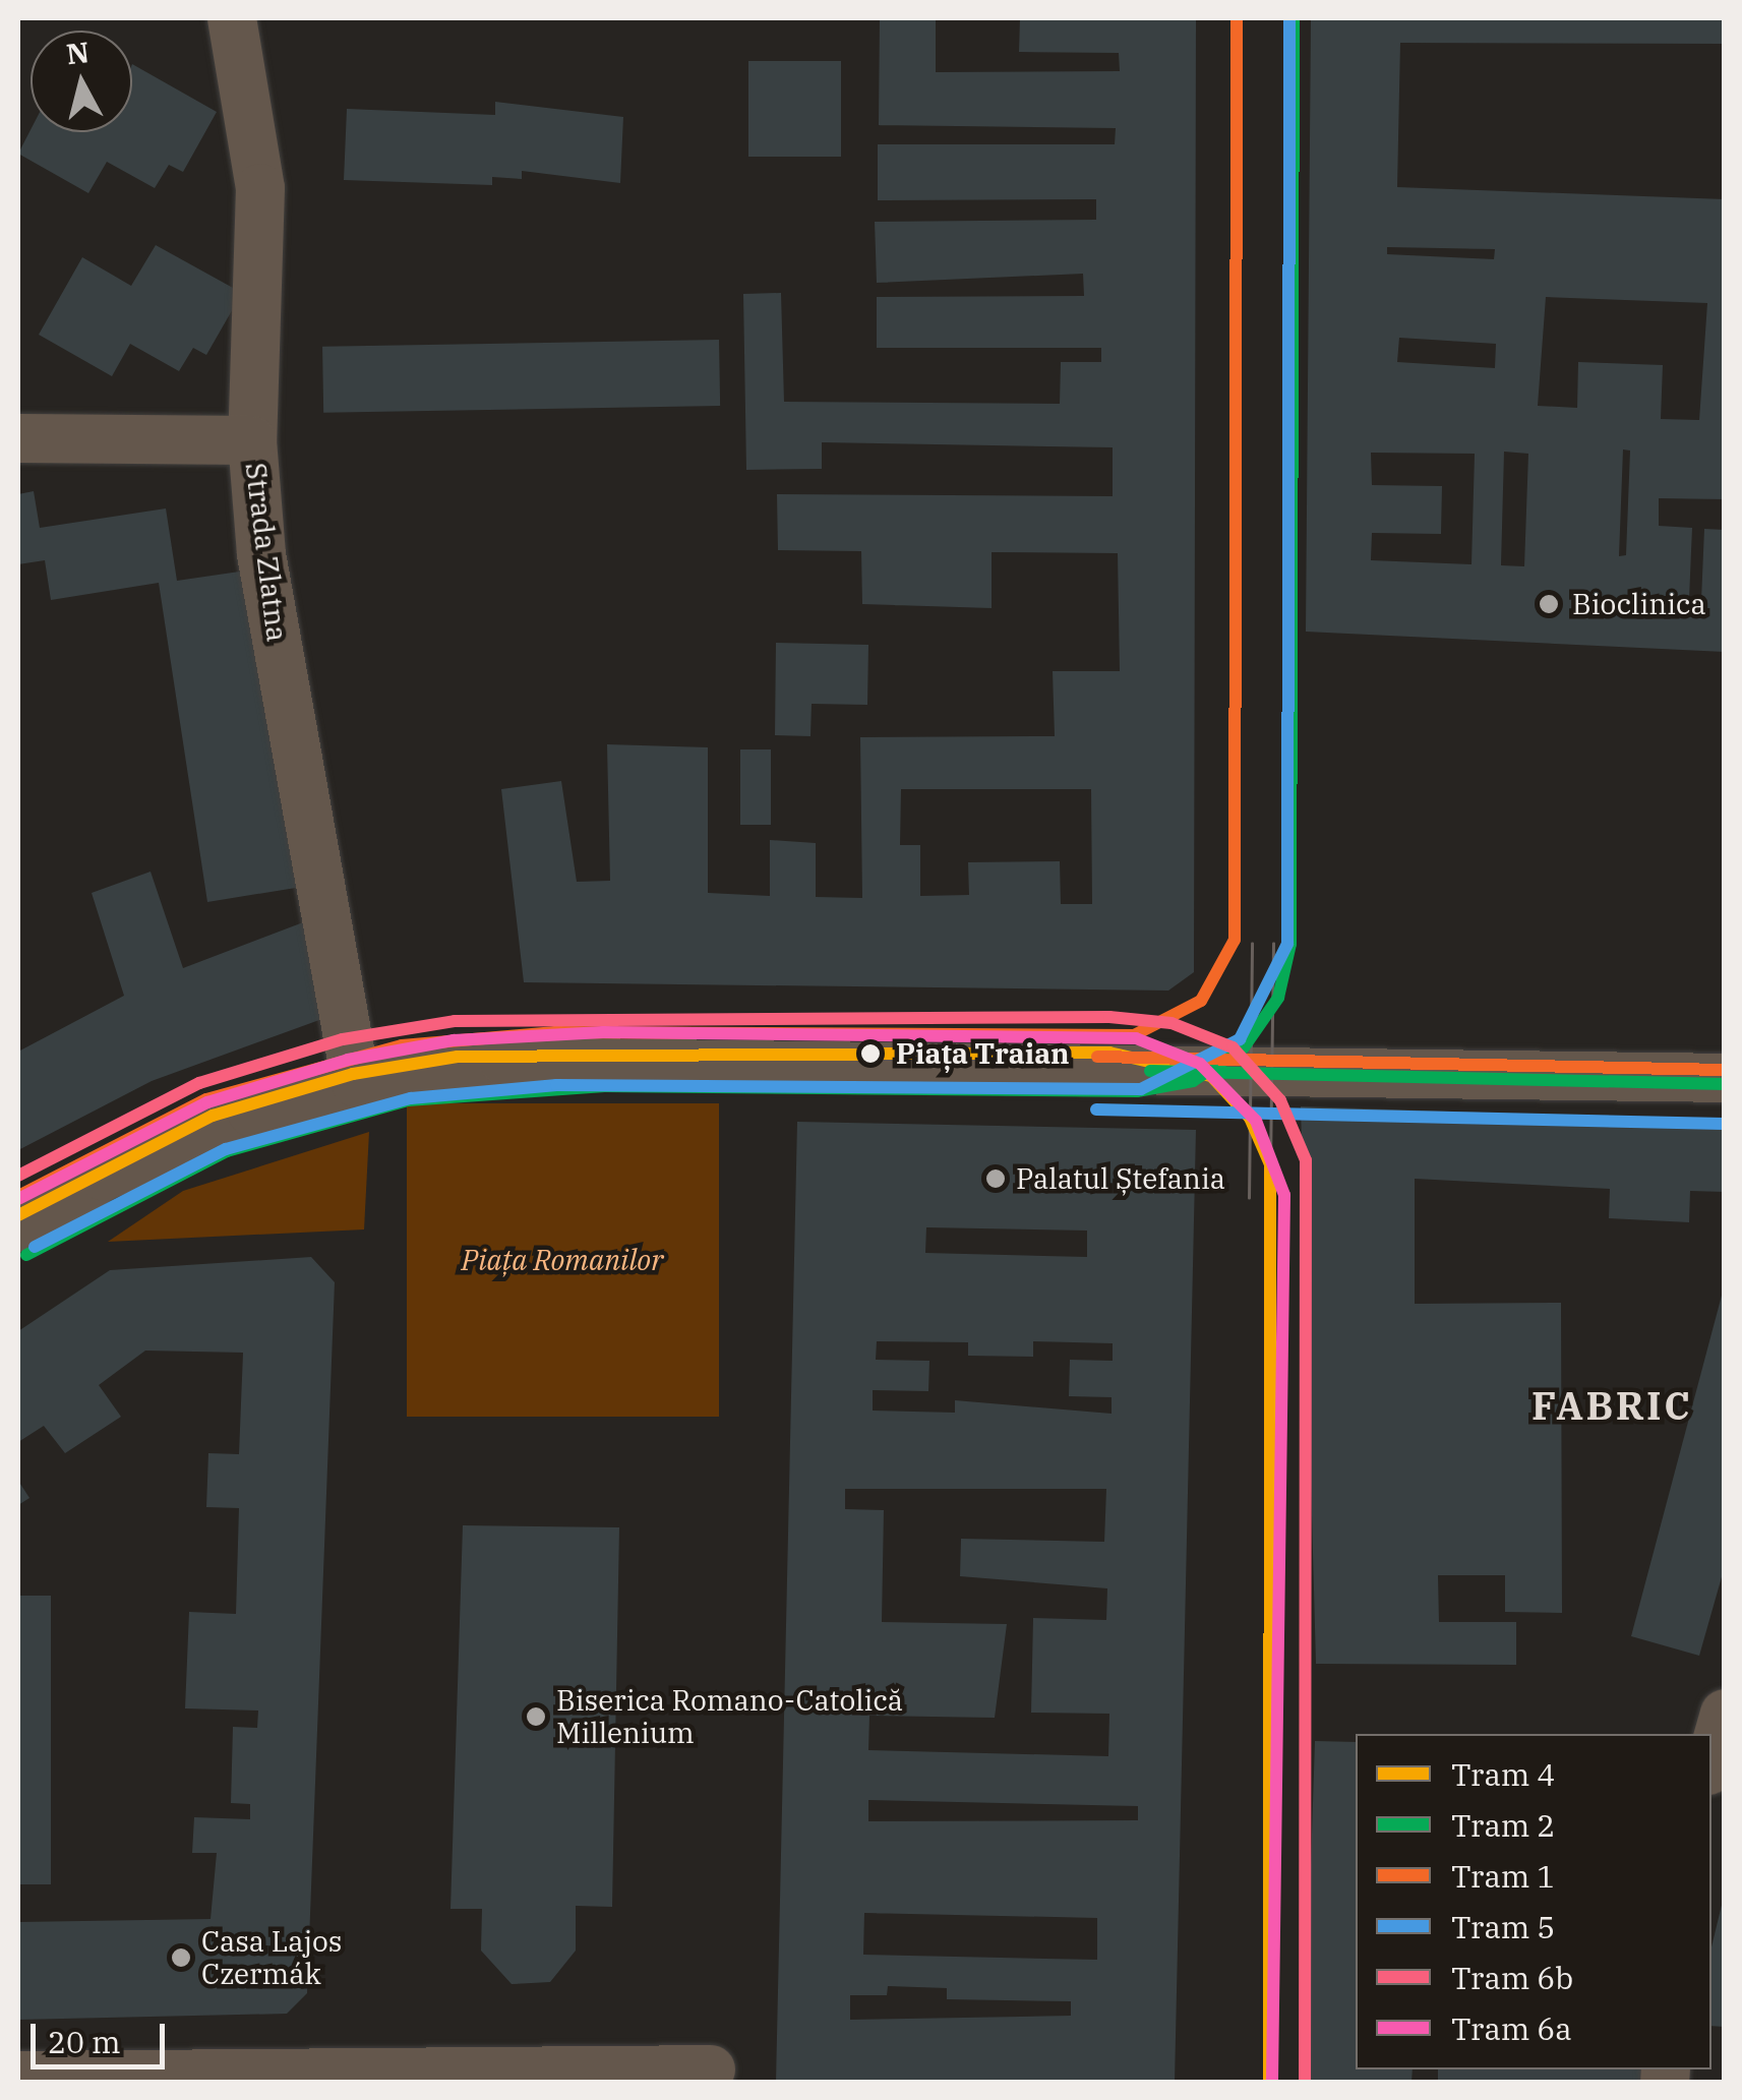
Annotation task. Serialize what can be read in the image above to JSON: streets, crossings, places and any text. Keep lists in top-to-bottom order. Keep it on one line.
{"streets":{"street":["Strada Zlatna"]},"districts":["FABRIC"],"parks":["Piața Romanilor"],"places":["Bioclinica","Piața Traian","Palatul Ștefania","Biserica Romano-Catolică Millenium","Casa Lajos Czermák"],"lines":["tram line 2","tram line 1","tram line 5","tram line 6b","tram line 6a","tram line 4"],"legend":["Tram 4","Tram 2","Tram 1","Tram 5","Tram 6b","Tram 6a"],"scale_bar":"20 m","north":"top"}
